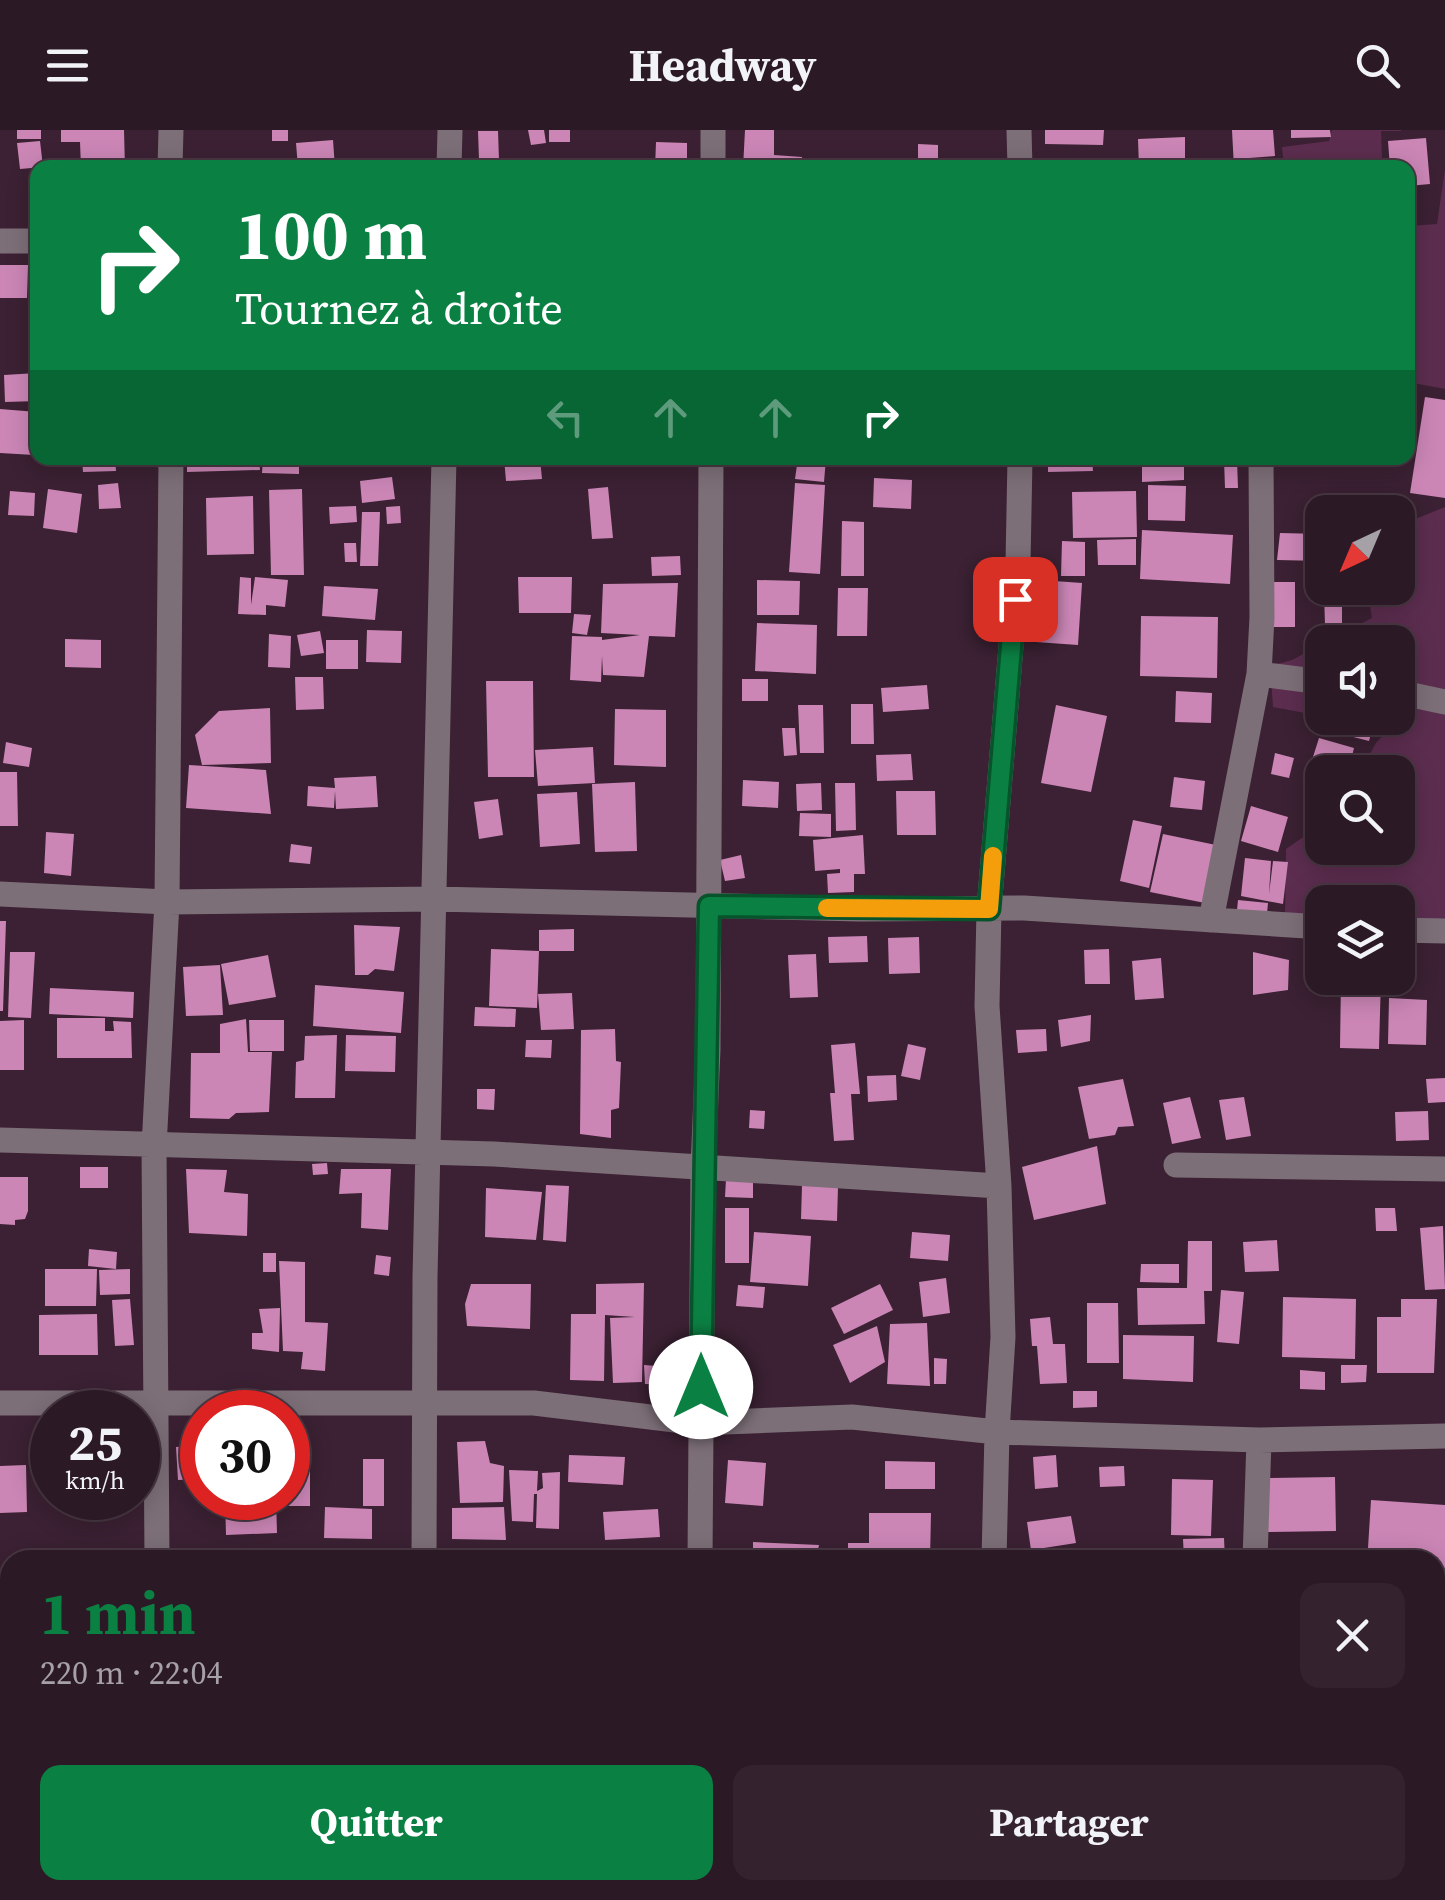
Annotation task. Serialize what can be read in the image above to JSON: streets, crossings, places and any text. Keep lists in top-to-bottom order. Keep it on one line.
{"north":"bottom left","page":{"header":"Headway","turn":["100 m","Tournez à droite"],"speed":"25 km/h","limit":"30","heading":["1 min","220 m · 22:04"],"buttons":["Quitter","Partager"]}}
